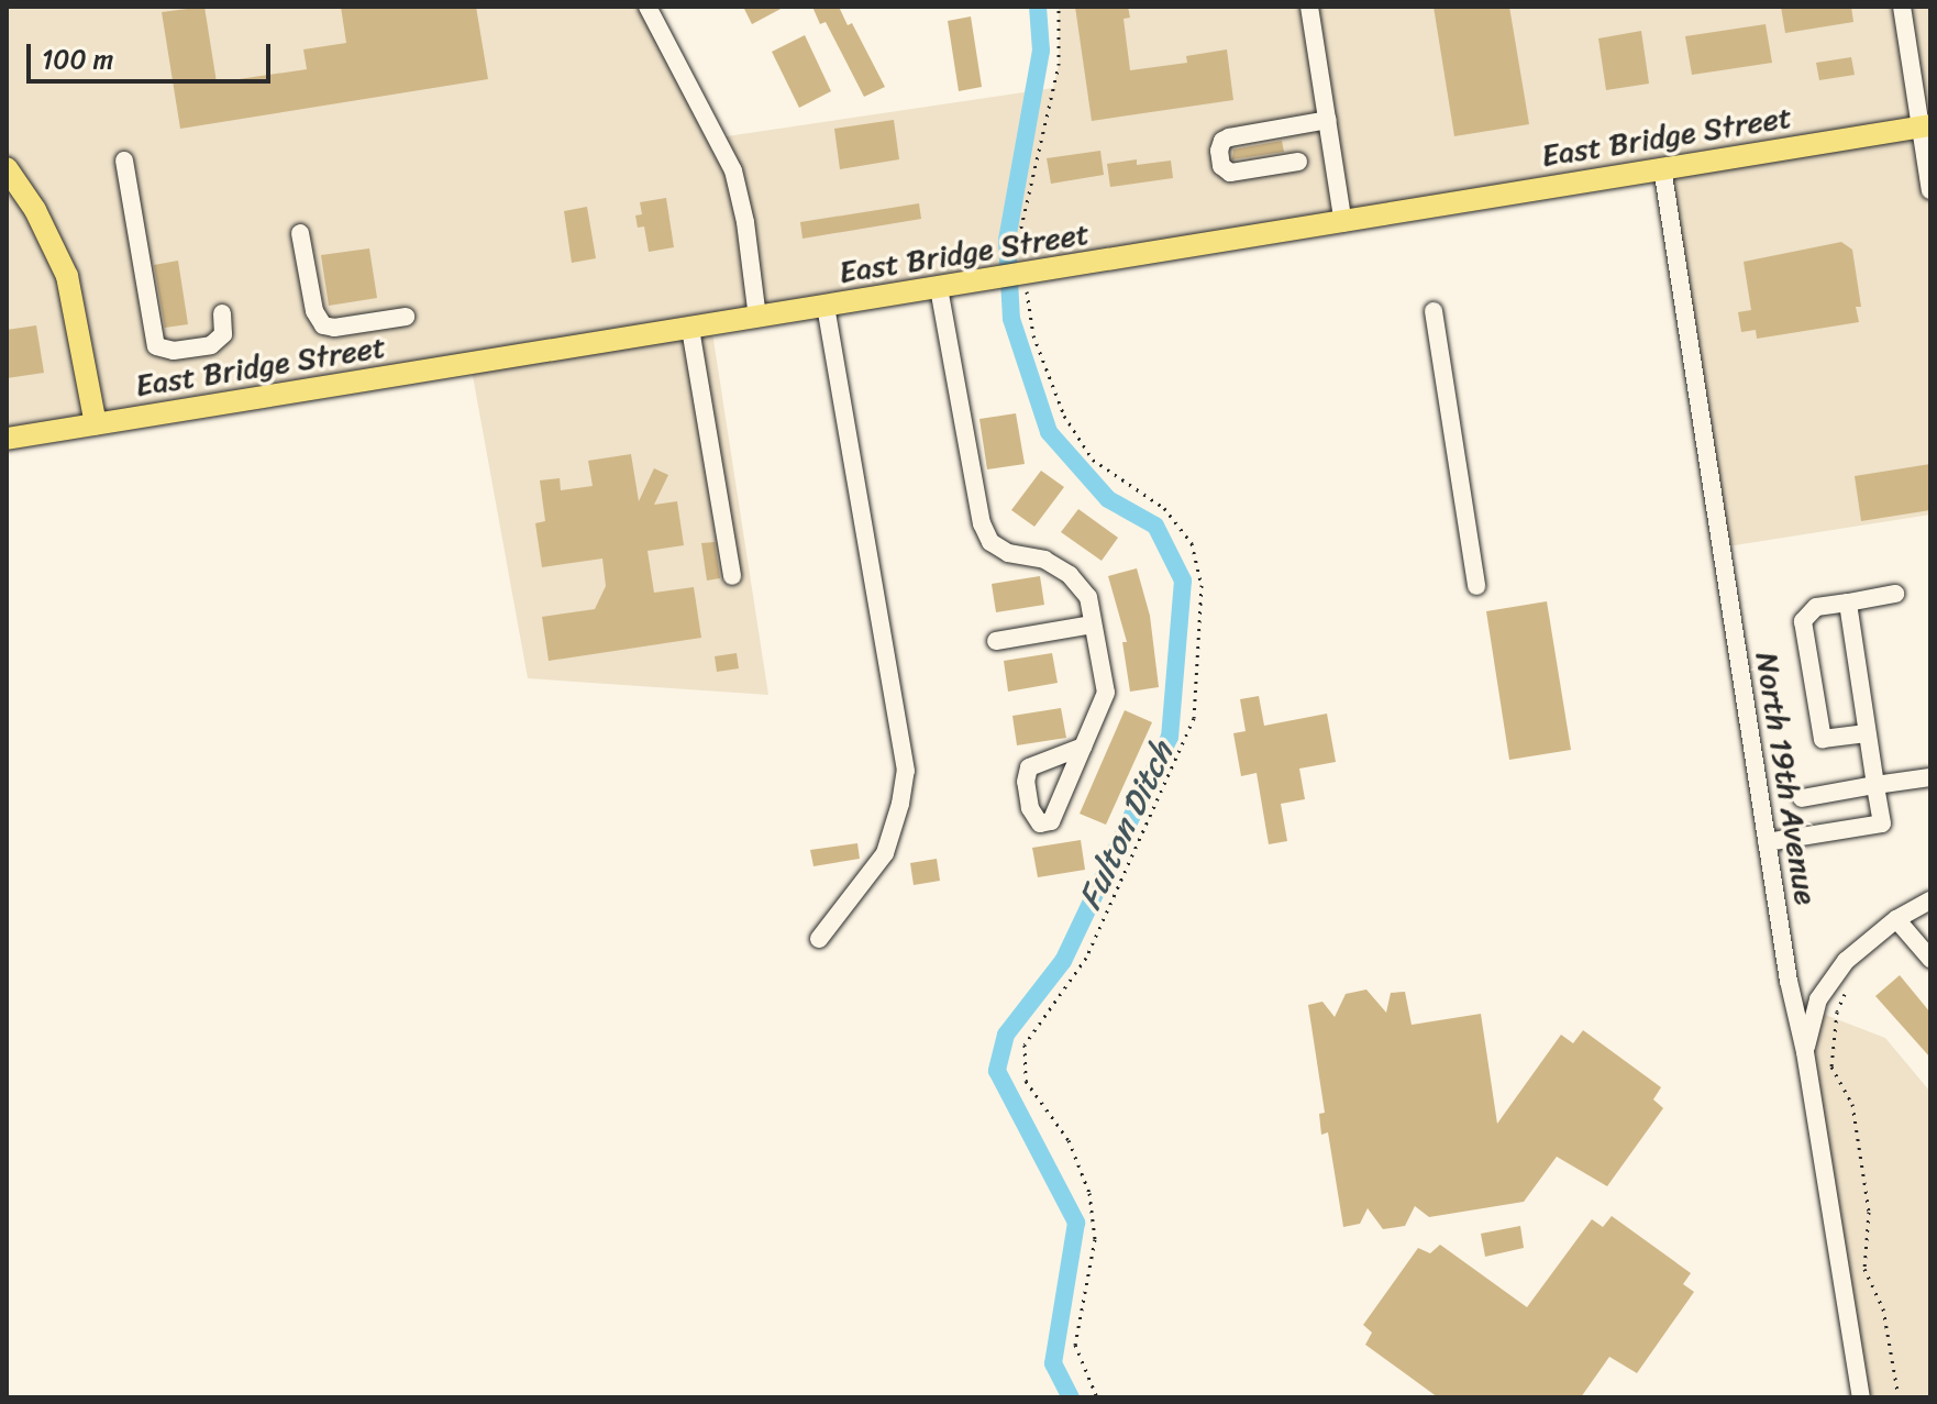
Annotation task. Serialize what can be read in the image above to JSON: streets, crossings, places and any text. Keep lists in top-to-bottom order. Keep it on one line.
{"streets":{"main road":["East Bridge Street"],"street":["North 19th Avenue"]},"crossings":[["East Bridge Street","North 19th Avenue"]],"water":["Fulton Ditch"],"scale_bar":"100 m"}
